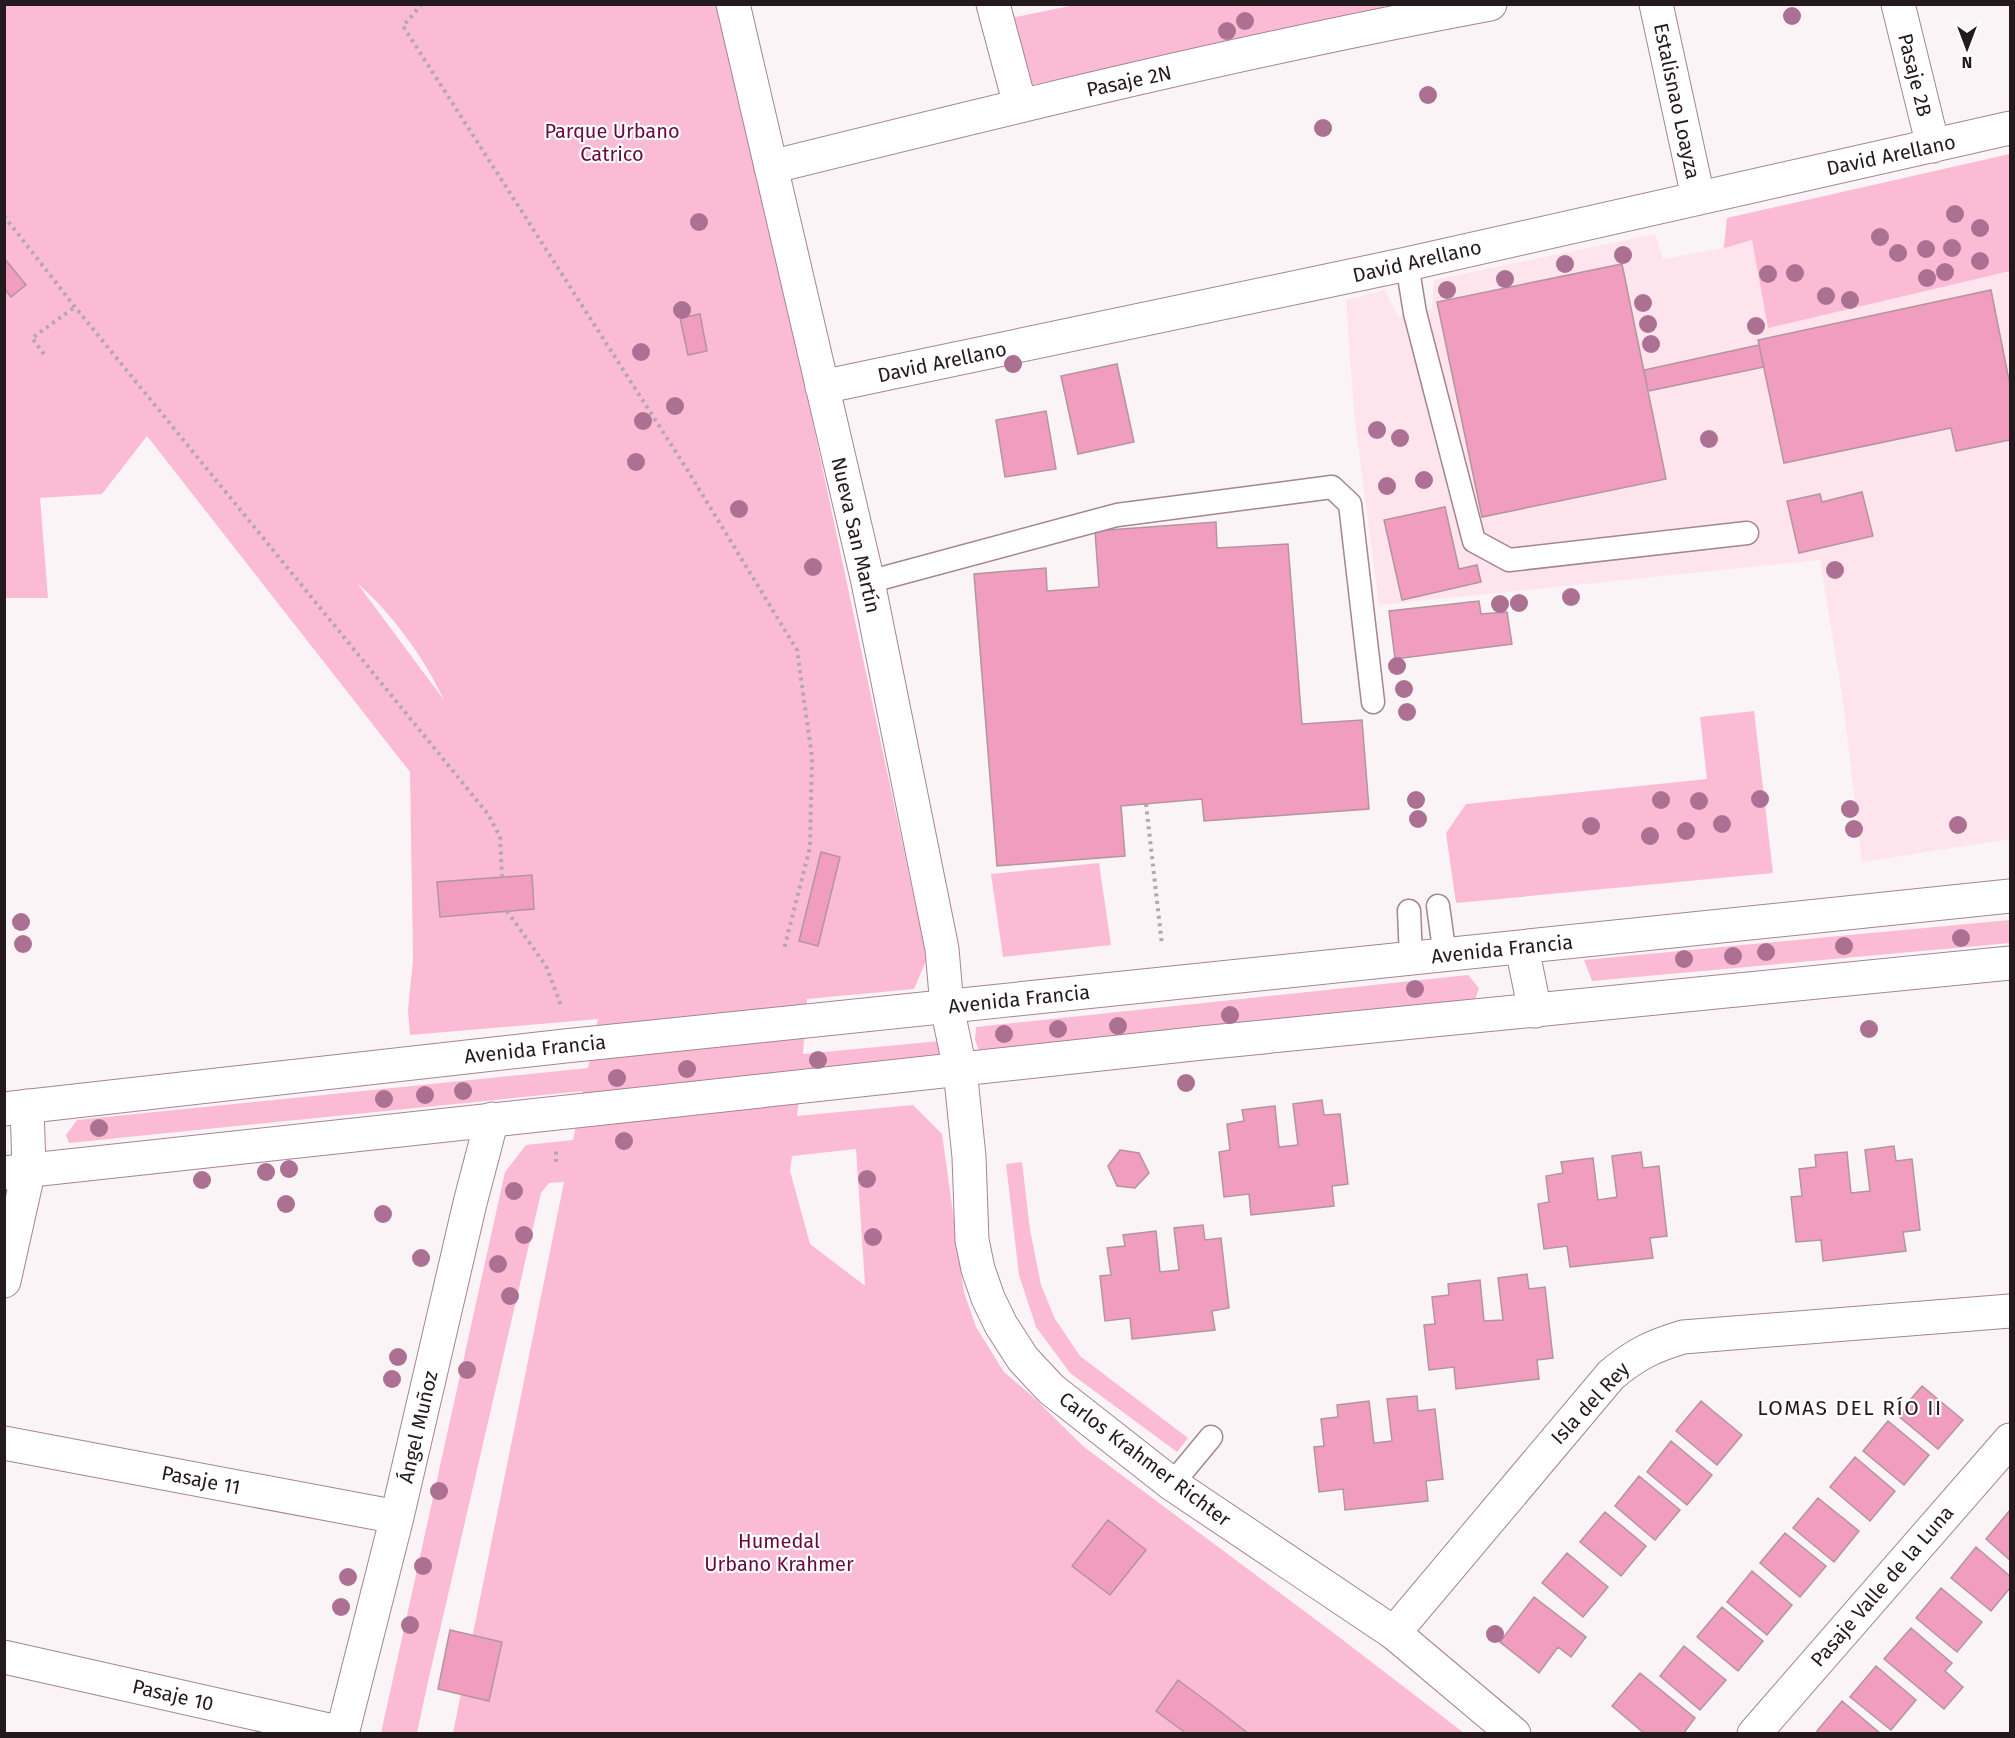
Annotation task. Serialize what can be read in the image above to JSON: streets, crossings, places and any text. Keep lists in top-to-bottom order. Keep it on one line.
{"streets":{"street":["Pasaje 2B","Pasaje 2N","Estalisnao Loayza","David Arellano","Nueva San Martín","Avenida Francia","Isla del Rey","Ángel Muñoz","Carlos Krahmer Richter","Pasaje 11","Pasaje Valle de la Luna","Pasaje 10"]},"crossings":[["Pasaje 2B","David Arellano"],["Pasaje 2N","Nueva San Martín"],["Estalisnao Loayza","David Arellano"],["David Arellano","Nueva San Martín"],["Nueva San Martín","Avenida Francia"],["Nueva San Martín","Carlos Krahmer Richter"],["Isla del Rey","Carlos Krahmer Richter"],["Ángel Muñoz","Pasaje 11"],["Ángel Muñoz","Pasaje 10"]],"districts":["LOMAS DEL RÍO II"],"parks":["Parque Urbano Catrico","Humedal Urbano Krahmer"],"north":"bottom"}
